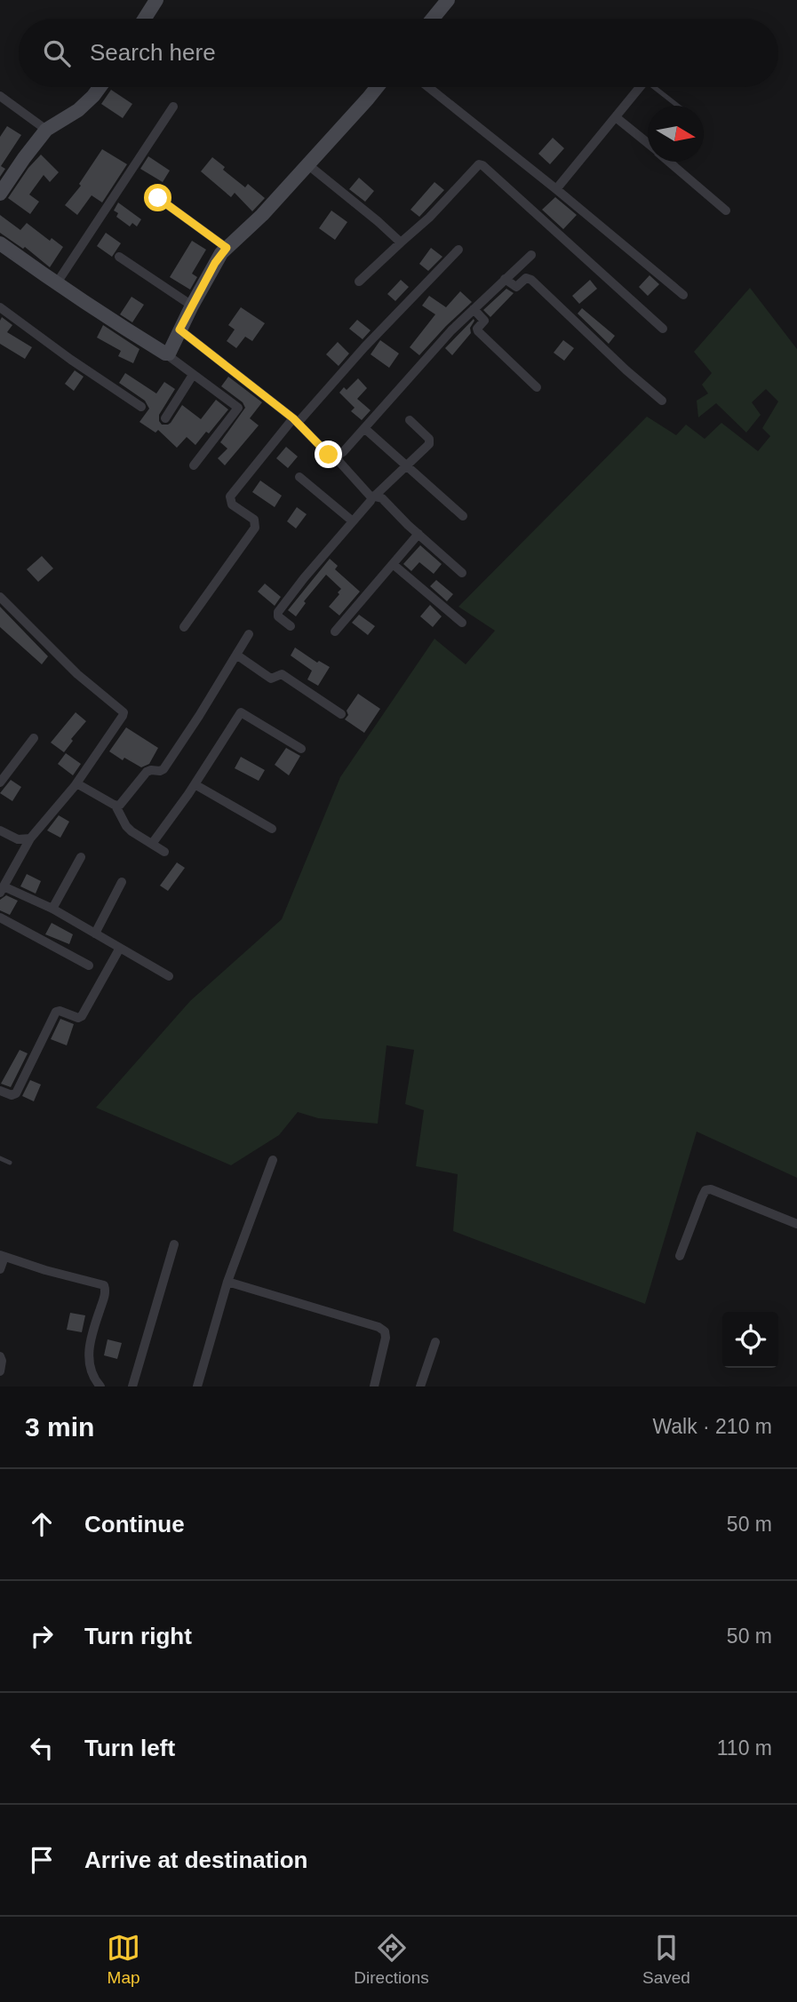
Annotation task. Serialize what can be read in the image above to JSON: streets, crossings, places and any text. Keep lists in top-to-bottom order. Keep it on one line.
{"north":"right","page":{"search":"Search here","heading":["3 min","Walk · 210 m"],"list":[["Continue","50 m"],["Turn right","50 m"],["Turn left","110 m"],"Arrive at destination"],"nav":["Map","Directions","Saved"]}}
